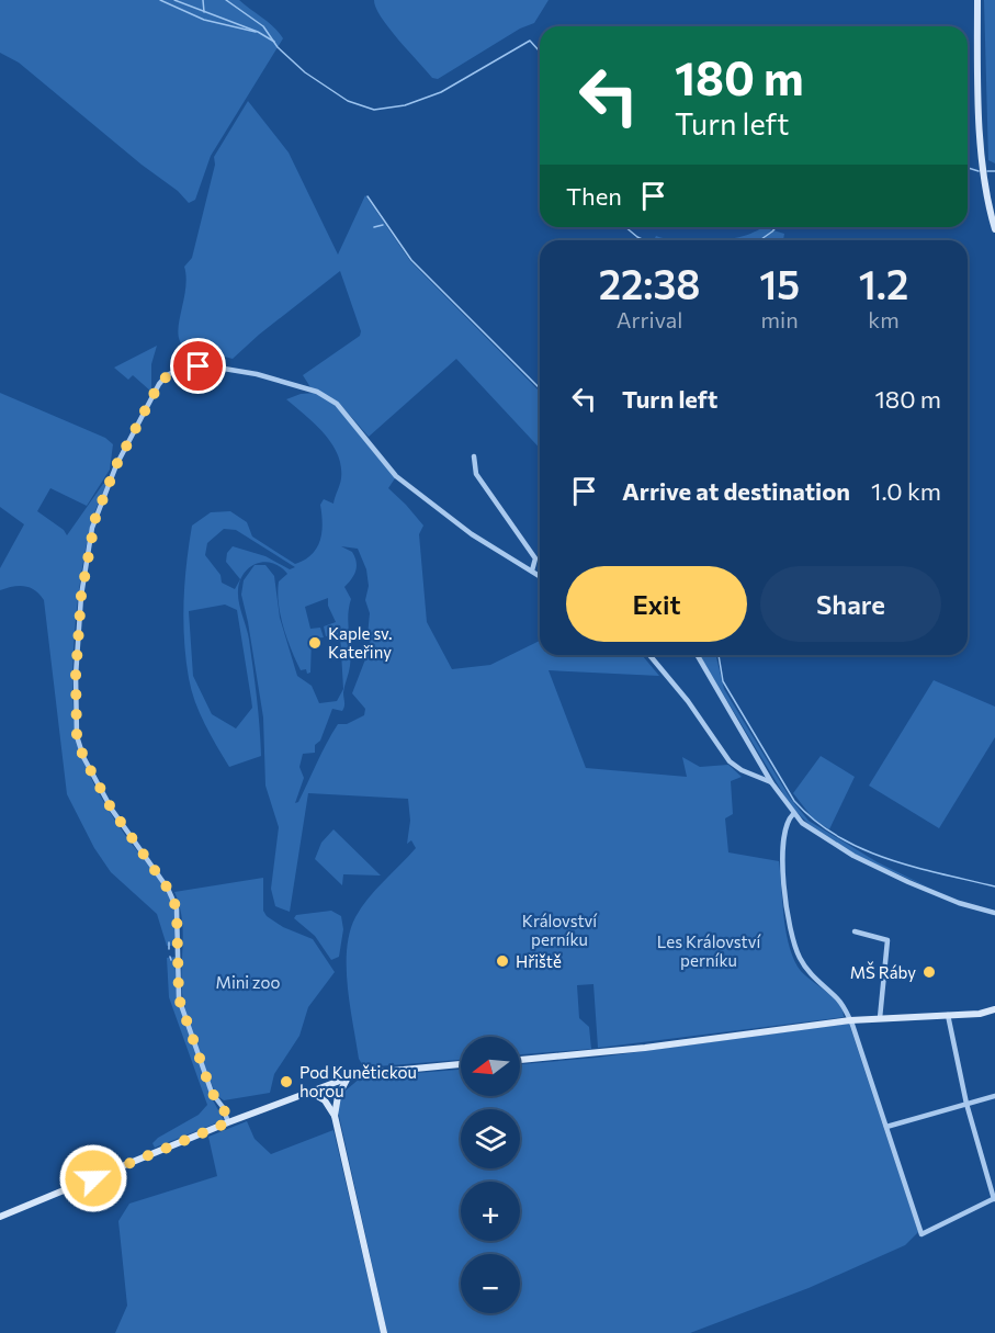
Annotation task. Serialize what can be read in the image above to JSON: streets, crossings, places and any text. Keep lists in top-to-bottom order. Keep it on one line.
{"parks":["Království perníku","Les Království perníku","Mini zoo"],"places":["Kaple sv. Kateřiny","Hřiště","MŠ Ráby","Pod Kunětickou horou"],"north":"left","page":{"turn":["180 m","Turn left"],"then":"Then","eta":["22:38","Arrival","15","min","1.2","km"],"list":[{"name":"Turn left","value":"180 m"},{"name":"Arrive at destination","value":"1.0 km"}],"buttons":["Exit","Share"],"map_buttons":["+","−"]}}
